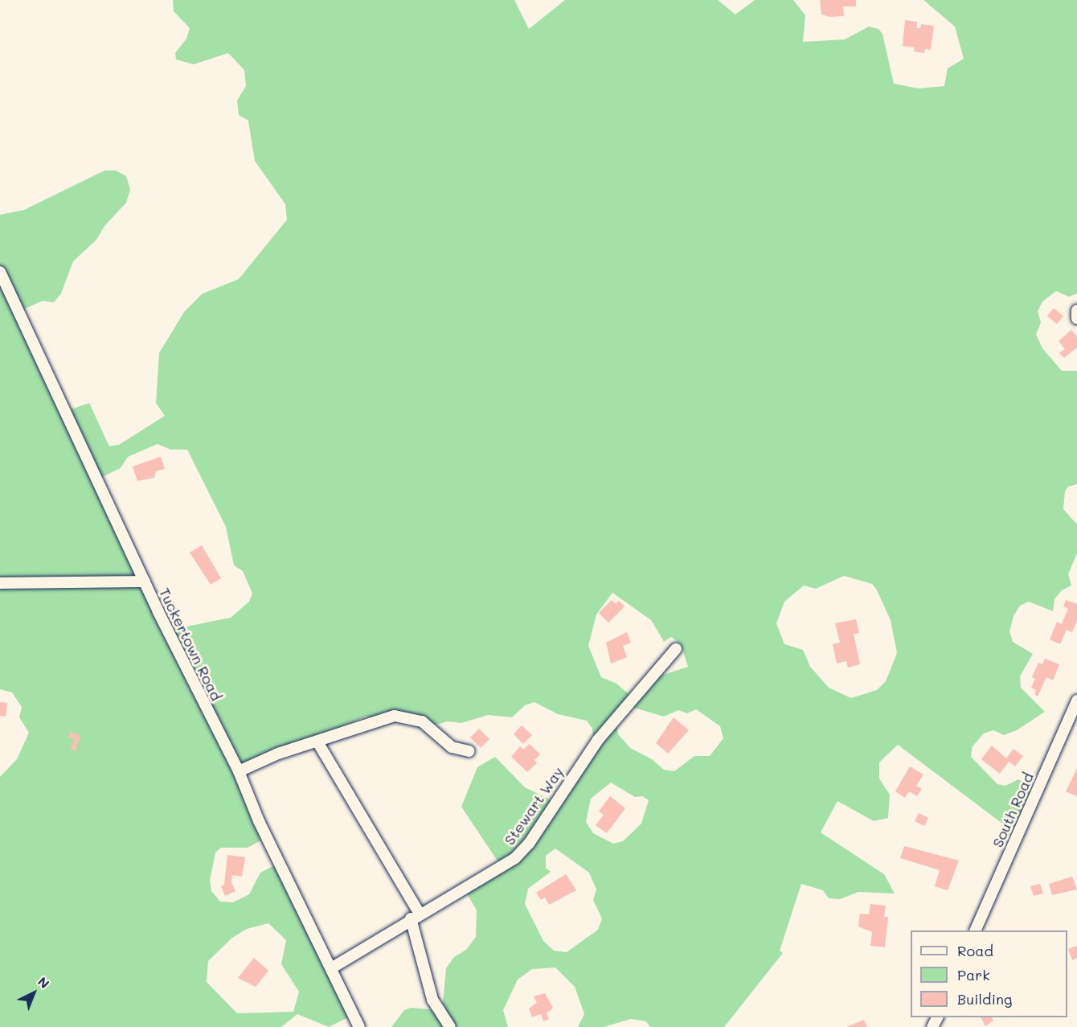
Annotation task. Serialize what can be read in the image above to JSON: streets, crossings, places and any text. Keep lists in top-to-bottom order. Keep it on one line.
{"streets":{"street":["Tuckertown Road","Stewart Way","South Road"]},"crossings":[["Tuckertown Road","Stewart Way"]],"legend":["Road","Park","Building"],"north":"top right"}
